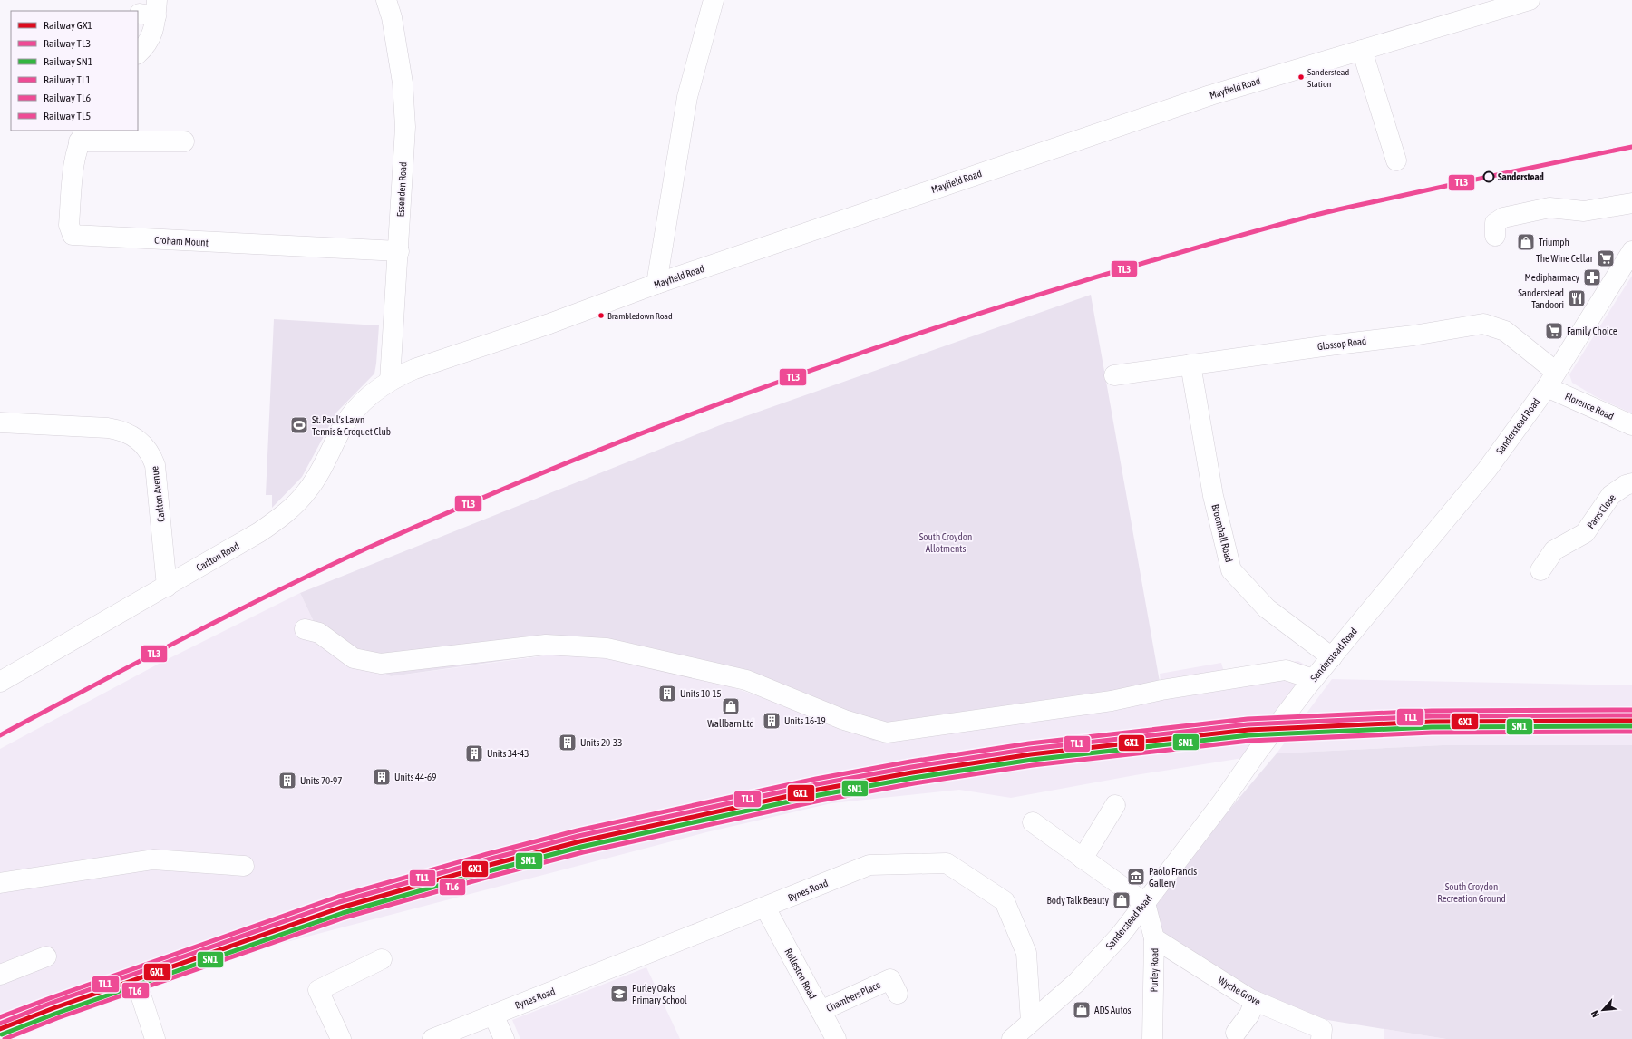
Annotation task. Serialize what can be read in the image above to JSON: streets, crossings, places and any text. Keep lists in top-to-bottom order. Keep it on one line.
{"streets":{"street":["Mayfield Road","Essenden Road","Croham Mount","Glossop Road","Florence Road","Sanderstead Road","Carlton Avenue","Parrs Close","Broomhall Road","Carlton Road","Bynes Road","Purley Road","Rolleston Road","Wyche Grove","Chambers Place"]},"crossings":[["Mayfield Road","Essenden Road"],["Mayfield Road","Carlton Road"],["Essenden Road","Croham Mount"],["Essenden Road","Carlton Road"],["Glossop Road","Florence Road"],["Glossop Road","Sanderstead Road"],["Glossop Road","Broomhall Road"],["Florence Road","Sanderstead Road"],["Sanderstead Road","Broomhall Road"],["Sanderstead Road","Bynes Road"],["Sanderstead Road","Purley Road"],["Carlton Avenue","Carlton Road"],["Bynes Road","Rolleston Road"],["Purley Road","Wyche Grove"],["Rolleston Road","Chambers Place"]],"parks":["South Croydon Allotments","South Croydon Recreation Ground"],"places":{"other":["Sanderstead Station","Sanderstead","Brambledown Road"],"shop":["Triumph","Wallbarn Ltd","Body Talk Beauty","ADS Autos"],"supermarket":["The Wine Cellar","Family Choice"],"pharmacy":["Medipharmacy"],"restaurant":["Sanderstead Tandoori"],"sports":["St. Paul's Lawn Tennis & Croquet Club"],"building":["Units 10-15","Units 16-19","Units 20-33","Units 34-43","Units 44-69","Units 70-97"],"museum":["Paolo Francis Gallery"],"school or university":["Purley Oaks Primary School"]},"lines":["rail line TL3","rail line TL5","rail line TL1","rail line GX1","rail line SN1","rail line TL6"],"legend":["Railway GX1","Railway TL3","Railway SN1","Railway TL1","Railway TL6","Railway TL5"],"north":"bottom left"}
